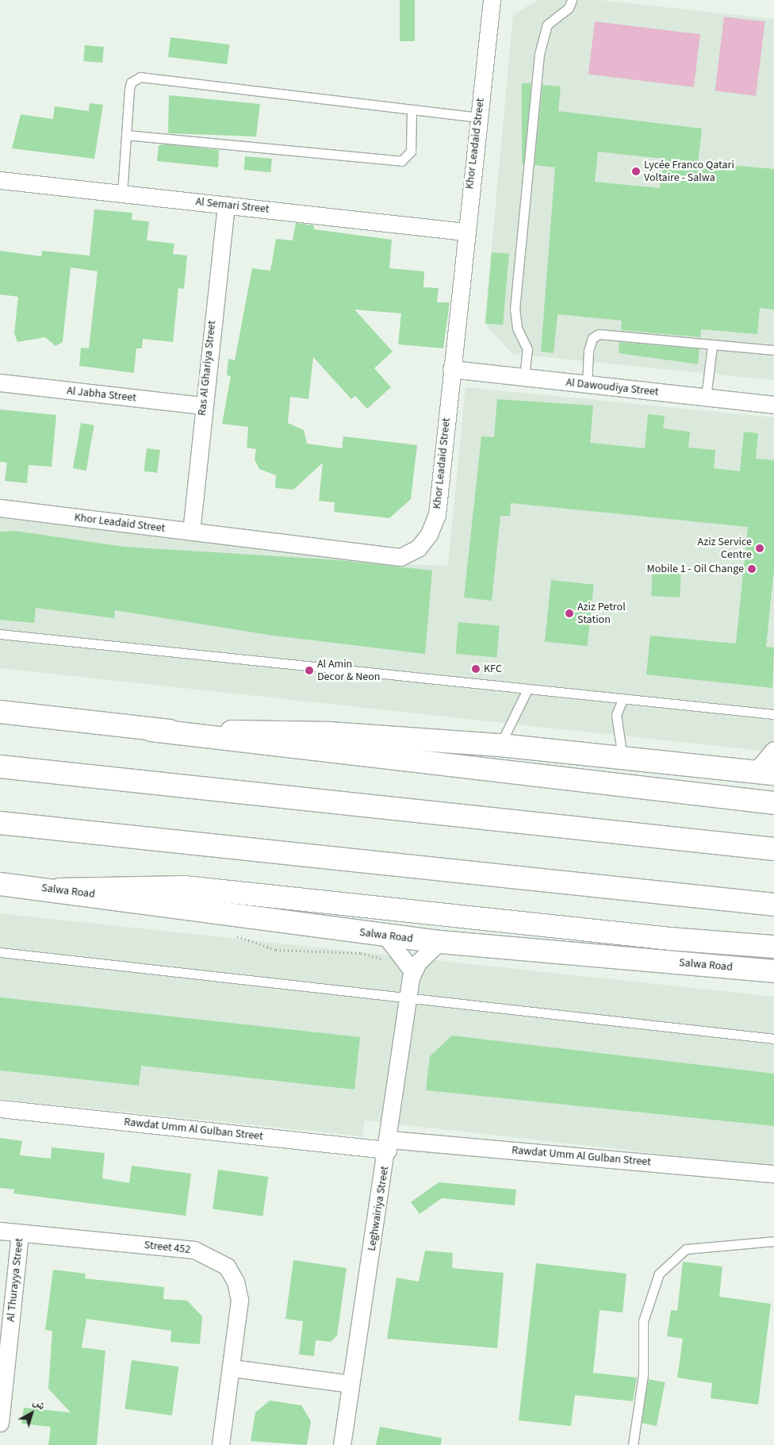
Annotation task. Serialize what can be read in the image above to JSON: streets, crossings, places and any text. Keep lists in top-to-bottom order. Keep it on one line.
{"streets":{"main road":["Salwa Road"],"street":["Khor Leadaid Street","Al Semari Street","Ras Al Ghariya Street","Al Dawoudiya Street","Al Jabha Street","Rawdat Umm Al Gulban Street","Leghwairiya Street","Street 452","Al Thurayya Street"]},"crossings":[["Khor Leadaid Street","Al Semari Street"],["Khor Leadaid Street","Ras Al Ghariya Street"],["Khor Leadaid Street","Al Dawoudiya Street"],["Al Semari Street","Ras Al Ghariya Street"],["Ras Al Ghariya Street","Al Jabha Street"],["Rawdat Umm Al Gulban Street","Leghwairiya Street"],["Street 452","Al Thurayya Street"]],"places":["Lycée Franco Qatari Voltaire - Salwa","Aziz Service Centre","Mobile 1 - Oil Change","Aziz Petrol Station","KFC","Al Amin Decor & Neon"],"north":"top right"}
